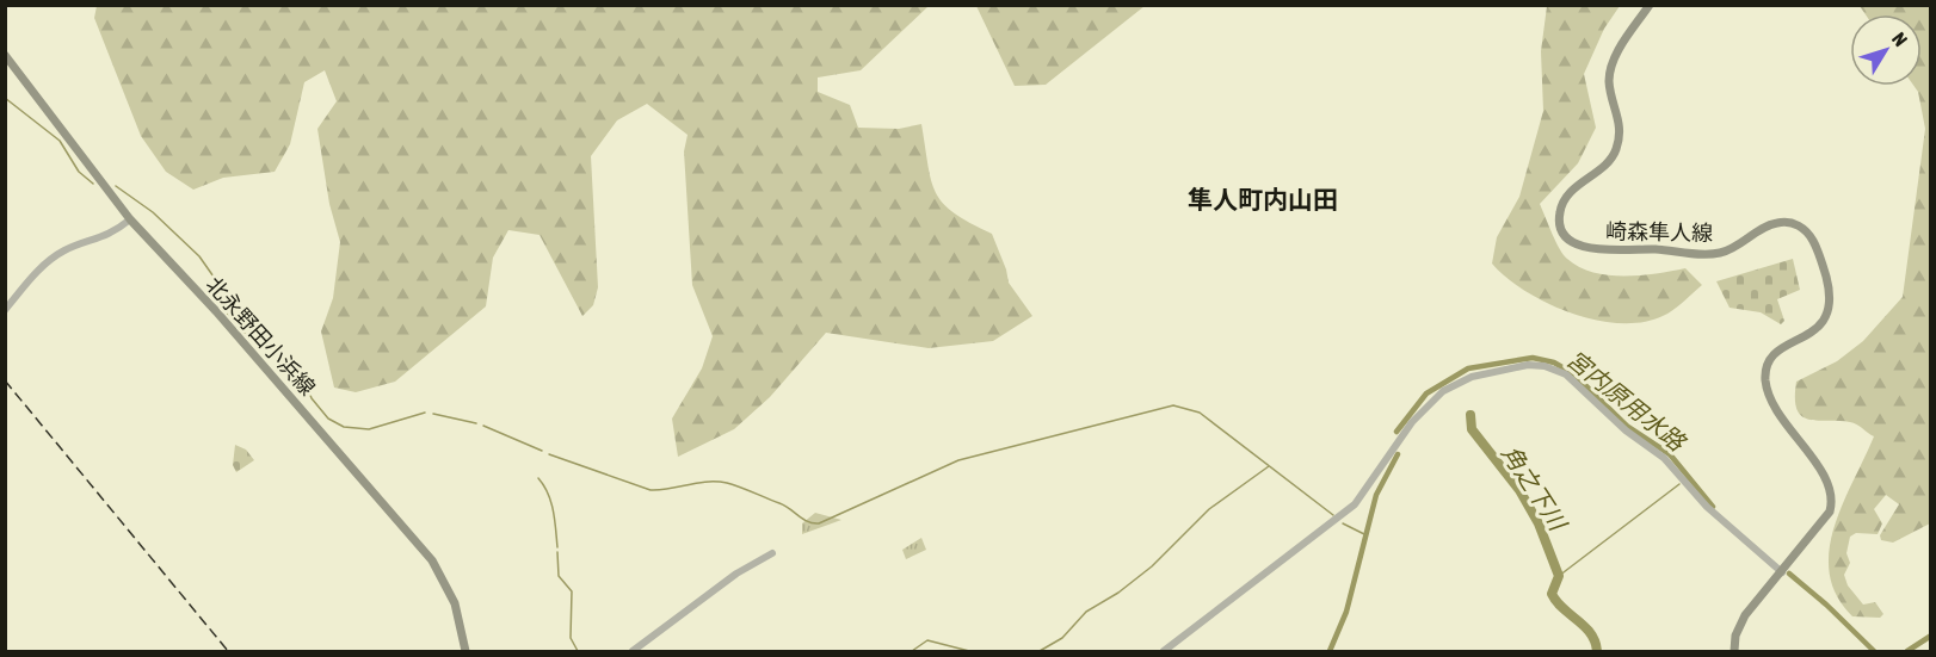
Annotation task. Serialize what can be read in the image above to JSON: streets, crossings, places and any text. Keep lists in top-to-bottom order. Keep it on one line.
{"streets":{"main road":["崎森隼人線","北永野田小浜線"]},"districts":["隼人町内山田"],"water":["宮内原用水路","角之下川"],"north":"top right"}
